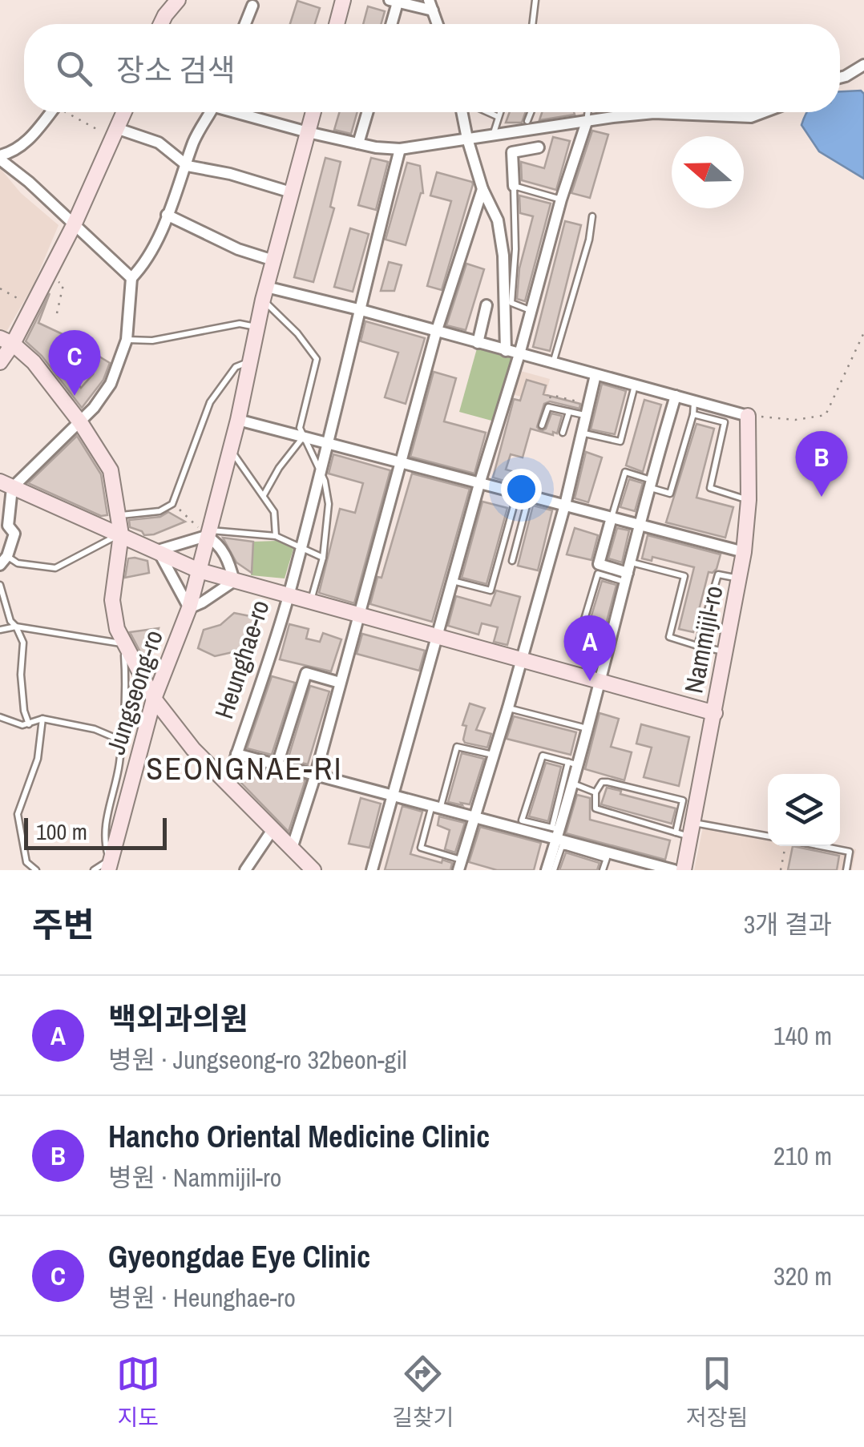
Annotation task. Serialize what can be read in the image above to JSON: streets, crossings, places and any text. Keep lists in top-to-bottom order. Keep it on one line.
{"streets":{"street":["Nammijil-ro","Heunghae-ro","Jungseong-ro"]},"crossings":[["Heunghae-ro","Jungseong-ro"]],"districts":["SEONGNAE-RI"],"scale_bar":"100 m","north":"left","page":{"search":"장소 검색","pins":["C","B","A"],"scale":"100 m","heading":["주변","3개 결과"],"list":[{"mark":"A","name":"백외과의원","note":"병원 · Jungseong-ro 32beon-gil","value":"140 m"},{"mark":"B","name":"Hancho Oriental Medicine Clinic","note":"병원 · Nammijil-ro","value":"210 m"},{"mark":"C","name":"Gyeongdae Eye Clinic","note":"병원 · Heunghae-ro","value":"320 m"}],"nav":["지도","길찾기","저장됨"]}}
